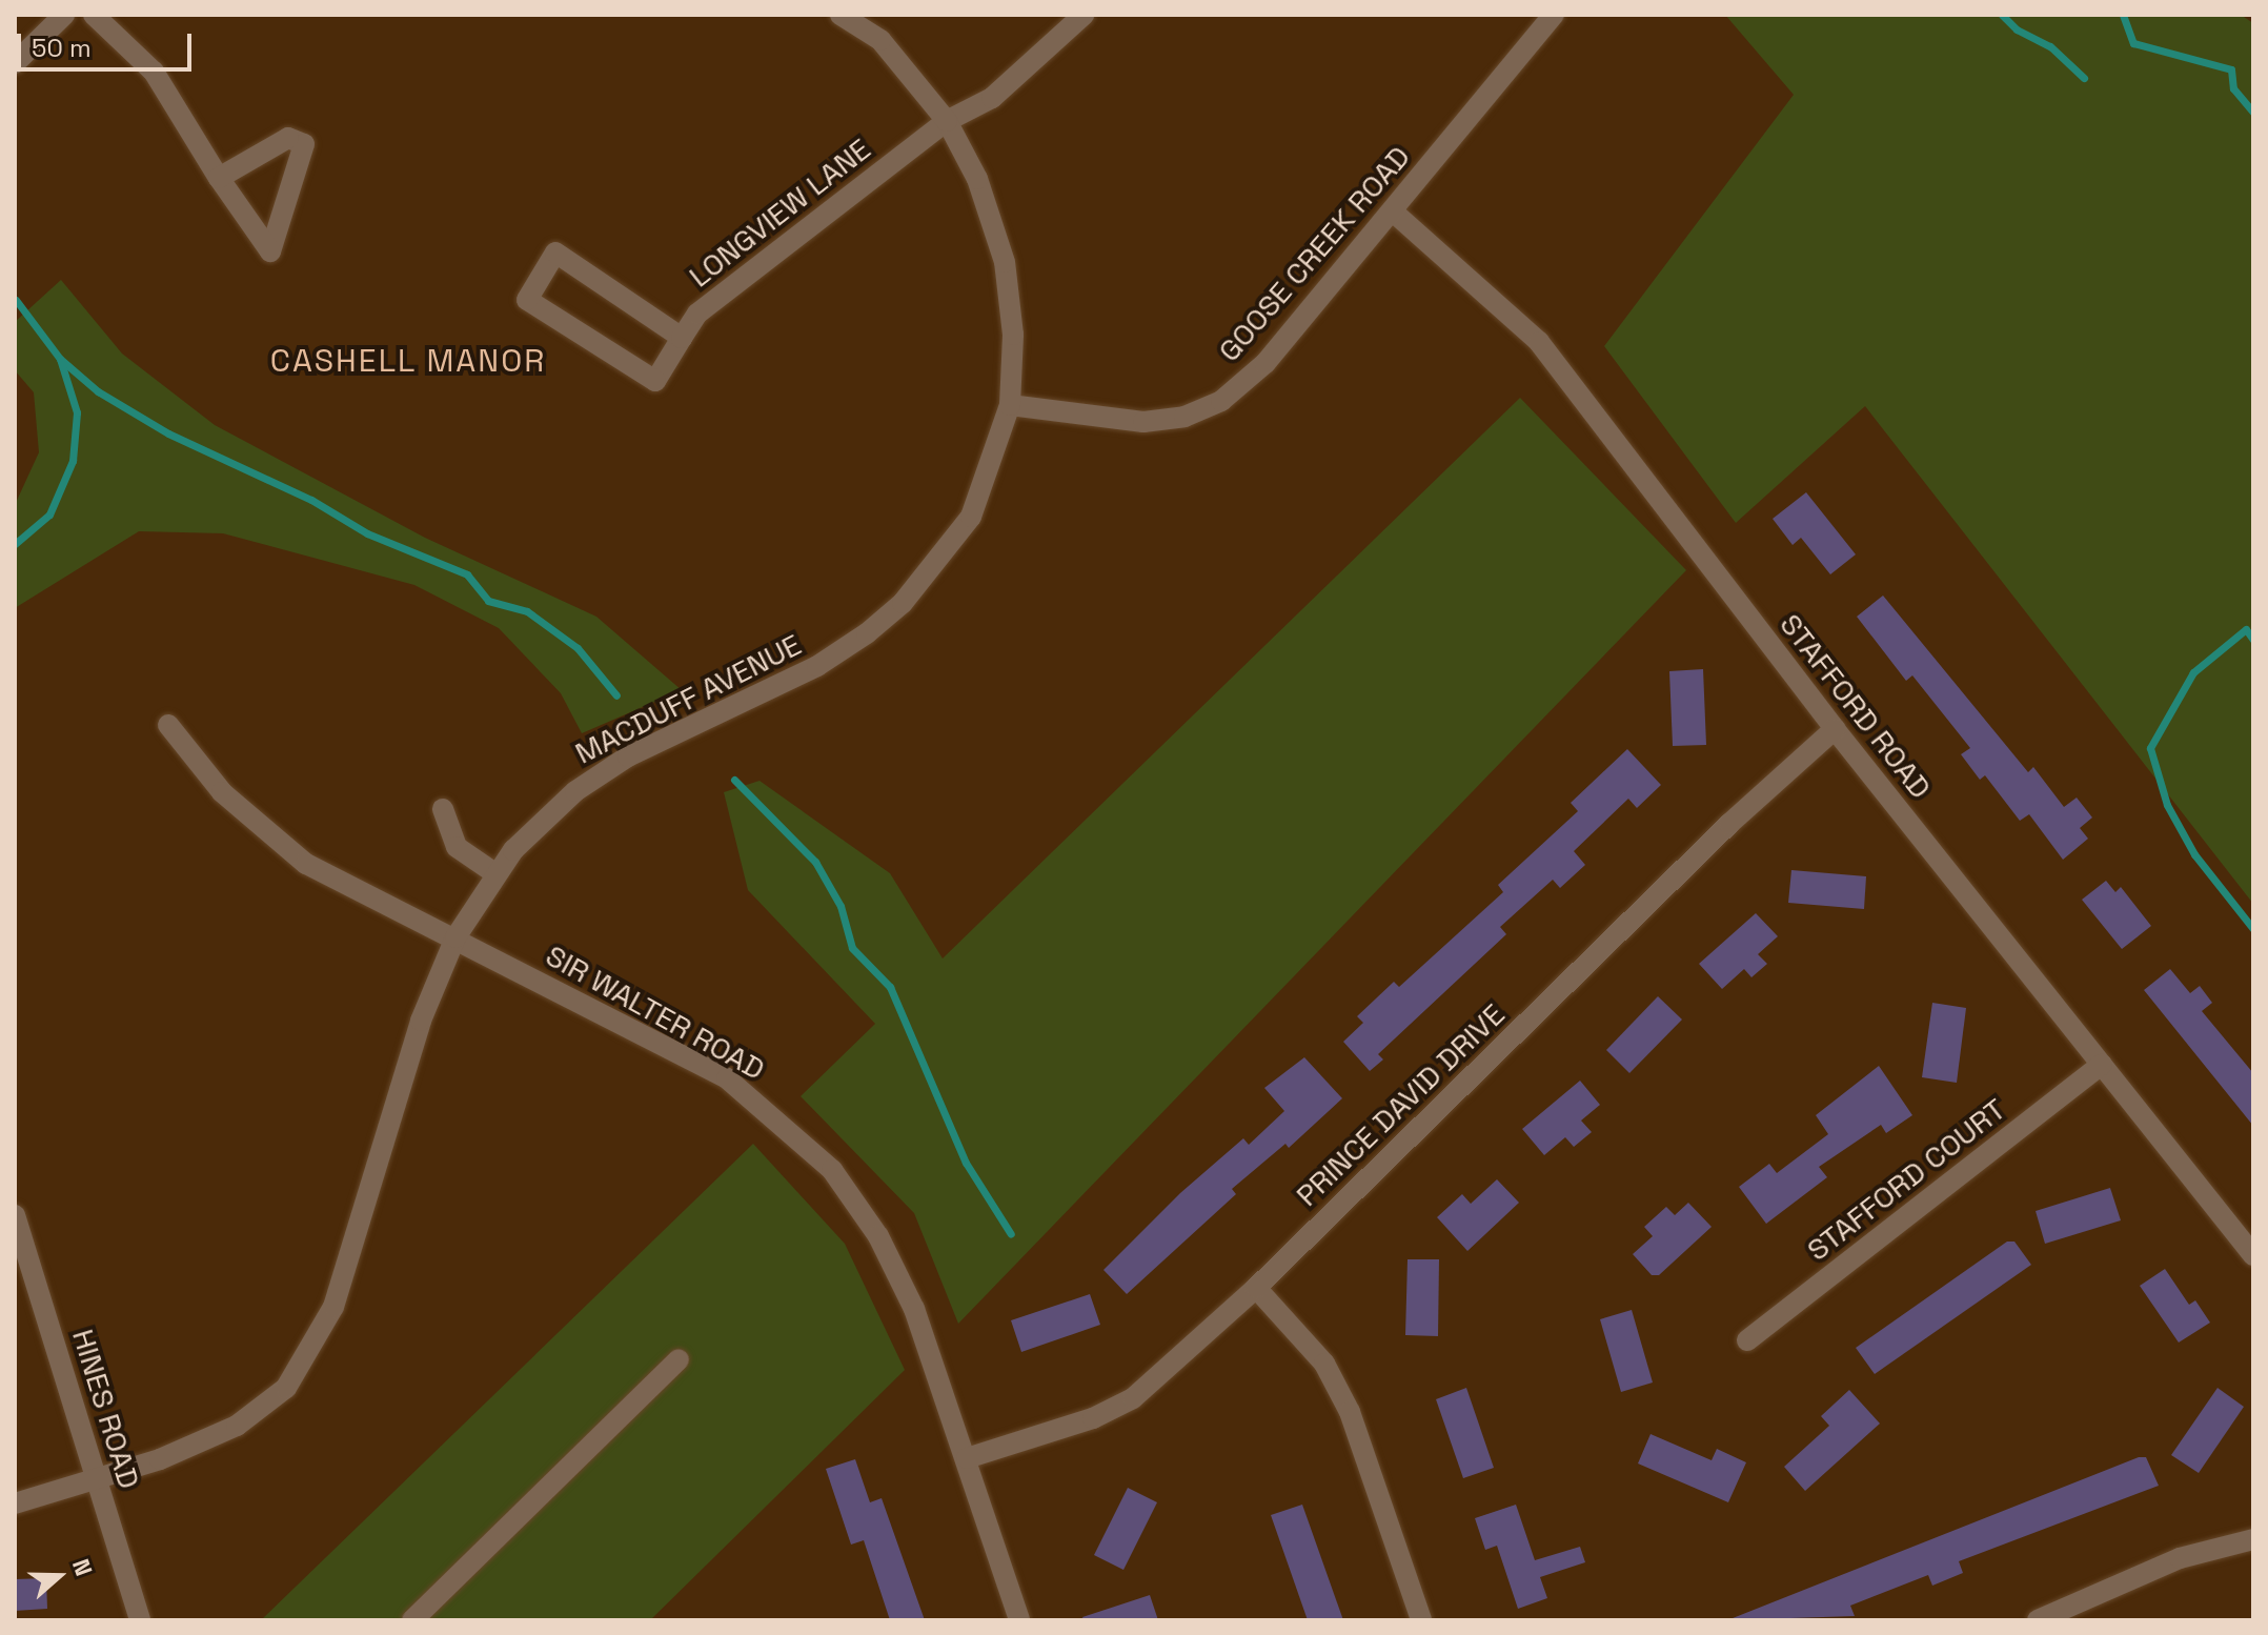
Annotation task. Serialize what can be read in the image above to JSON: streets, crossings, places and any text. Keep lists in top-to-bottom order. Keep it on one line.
{"streets":{"street":["LONGVIEW LANE","GOOSE CREEK ROAD","MACDUFF AVENUE","STAFFORD ROAD","SIR WALTER ROAD","PRINCE DAVID DRIVE","STAFFORD COURT","HINES ROAD"]},"crossings":[["LONGVIEW LANE","MACDUFF AVENUE"],["GOOSE CREEK ROAD","MACDUFF AVENUE"],["GOOSE CREEK ROAD","STAFFORD ROAD"],["MACDUFF AVENUE","SIR WALTER ROAD"],["MACDUFF AVENUE","HINES ROAD"],["STAFFORD ROAD","PRINCE DAVID DRIVE"],["STAFFORD ROAD","STAFFORD COURT"],["SIR WALTER ROAD","PRINCE DAVID DRIVE"]],"districts":["CASHELL MANOR"],"scale_bar":"50 m","north":"right"}
